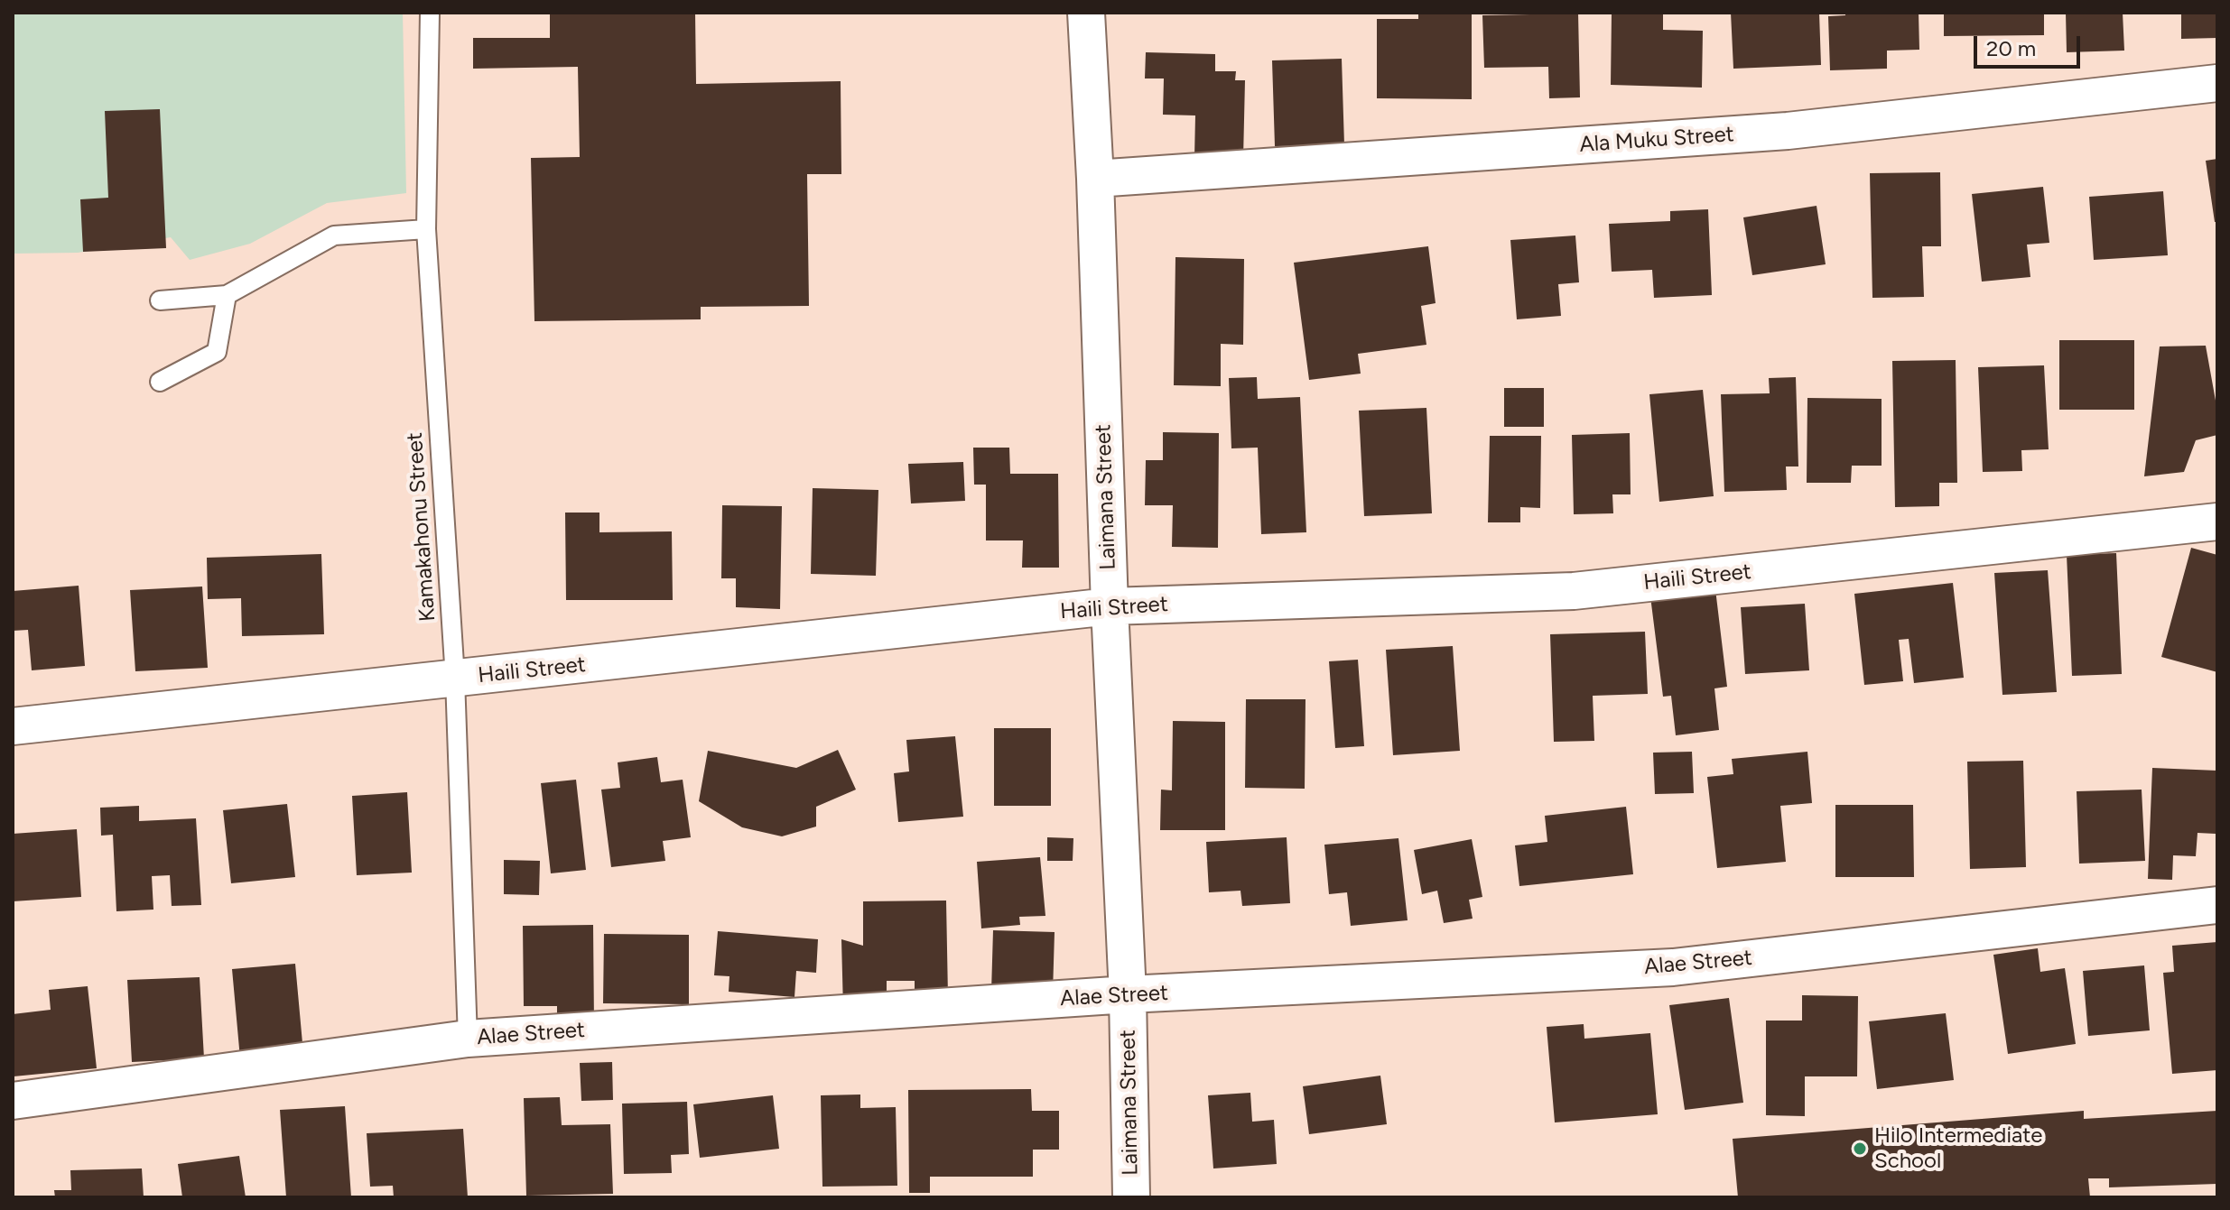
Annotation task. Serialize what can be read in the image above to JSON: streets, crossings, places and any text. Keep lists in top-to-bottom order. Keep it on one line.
{"streets":{"street":["Ala Muku Street","Laimana Street","Haili Street","Alae Street"],"lane":["Kamakahonu Street"]},"crossings":[["Ala Muku Street","Laimana Street"],["Laimana Street","Haili Street"],["Laimana Street","Alae Street"],["Kamakahonu Street","Haili Street"],["Kamakahonu Street","Alae Street"]],"places":["Hilo Intermediate School"],"scale_bar":"20 m"}
